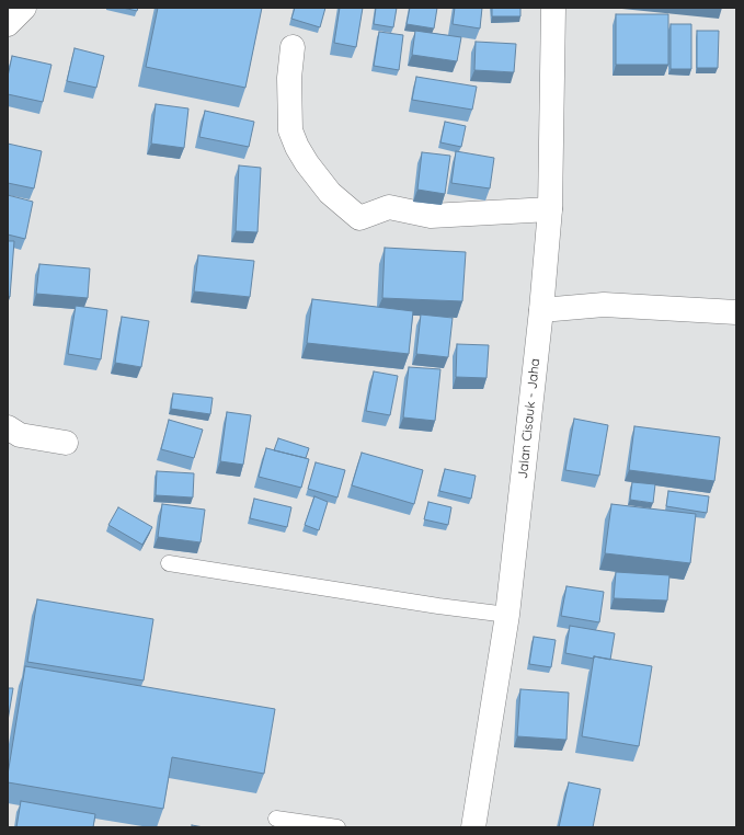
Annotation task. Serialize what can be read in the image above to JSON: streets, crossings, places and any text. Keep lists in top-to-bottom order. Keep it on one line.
{"streets":{"main road":["Jalan Cisauk - Jaha"]}}
